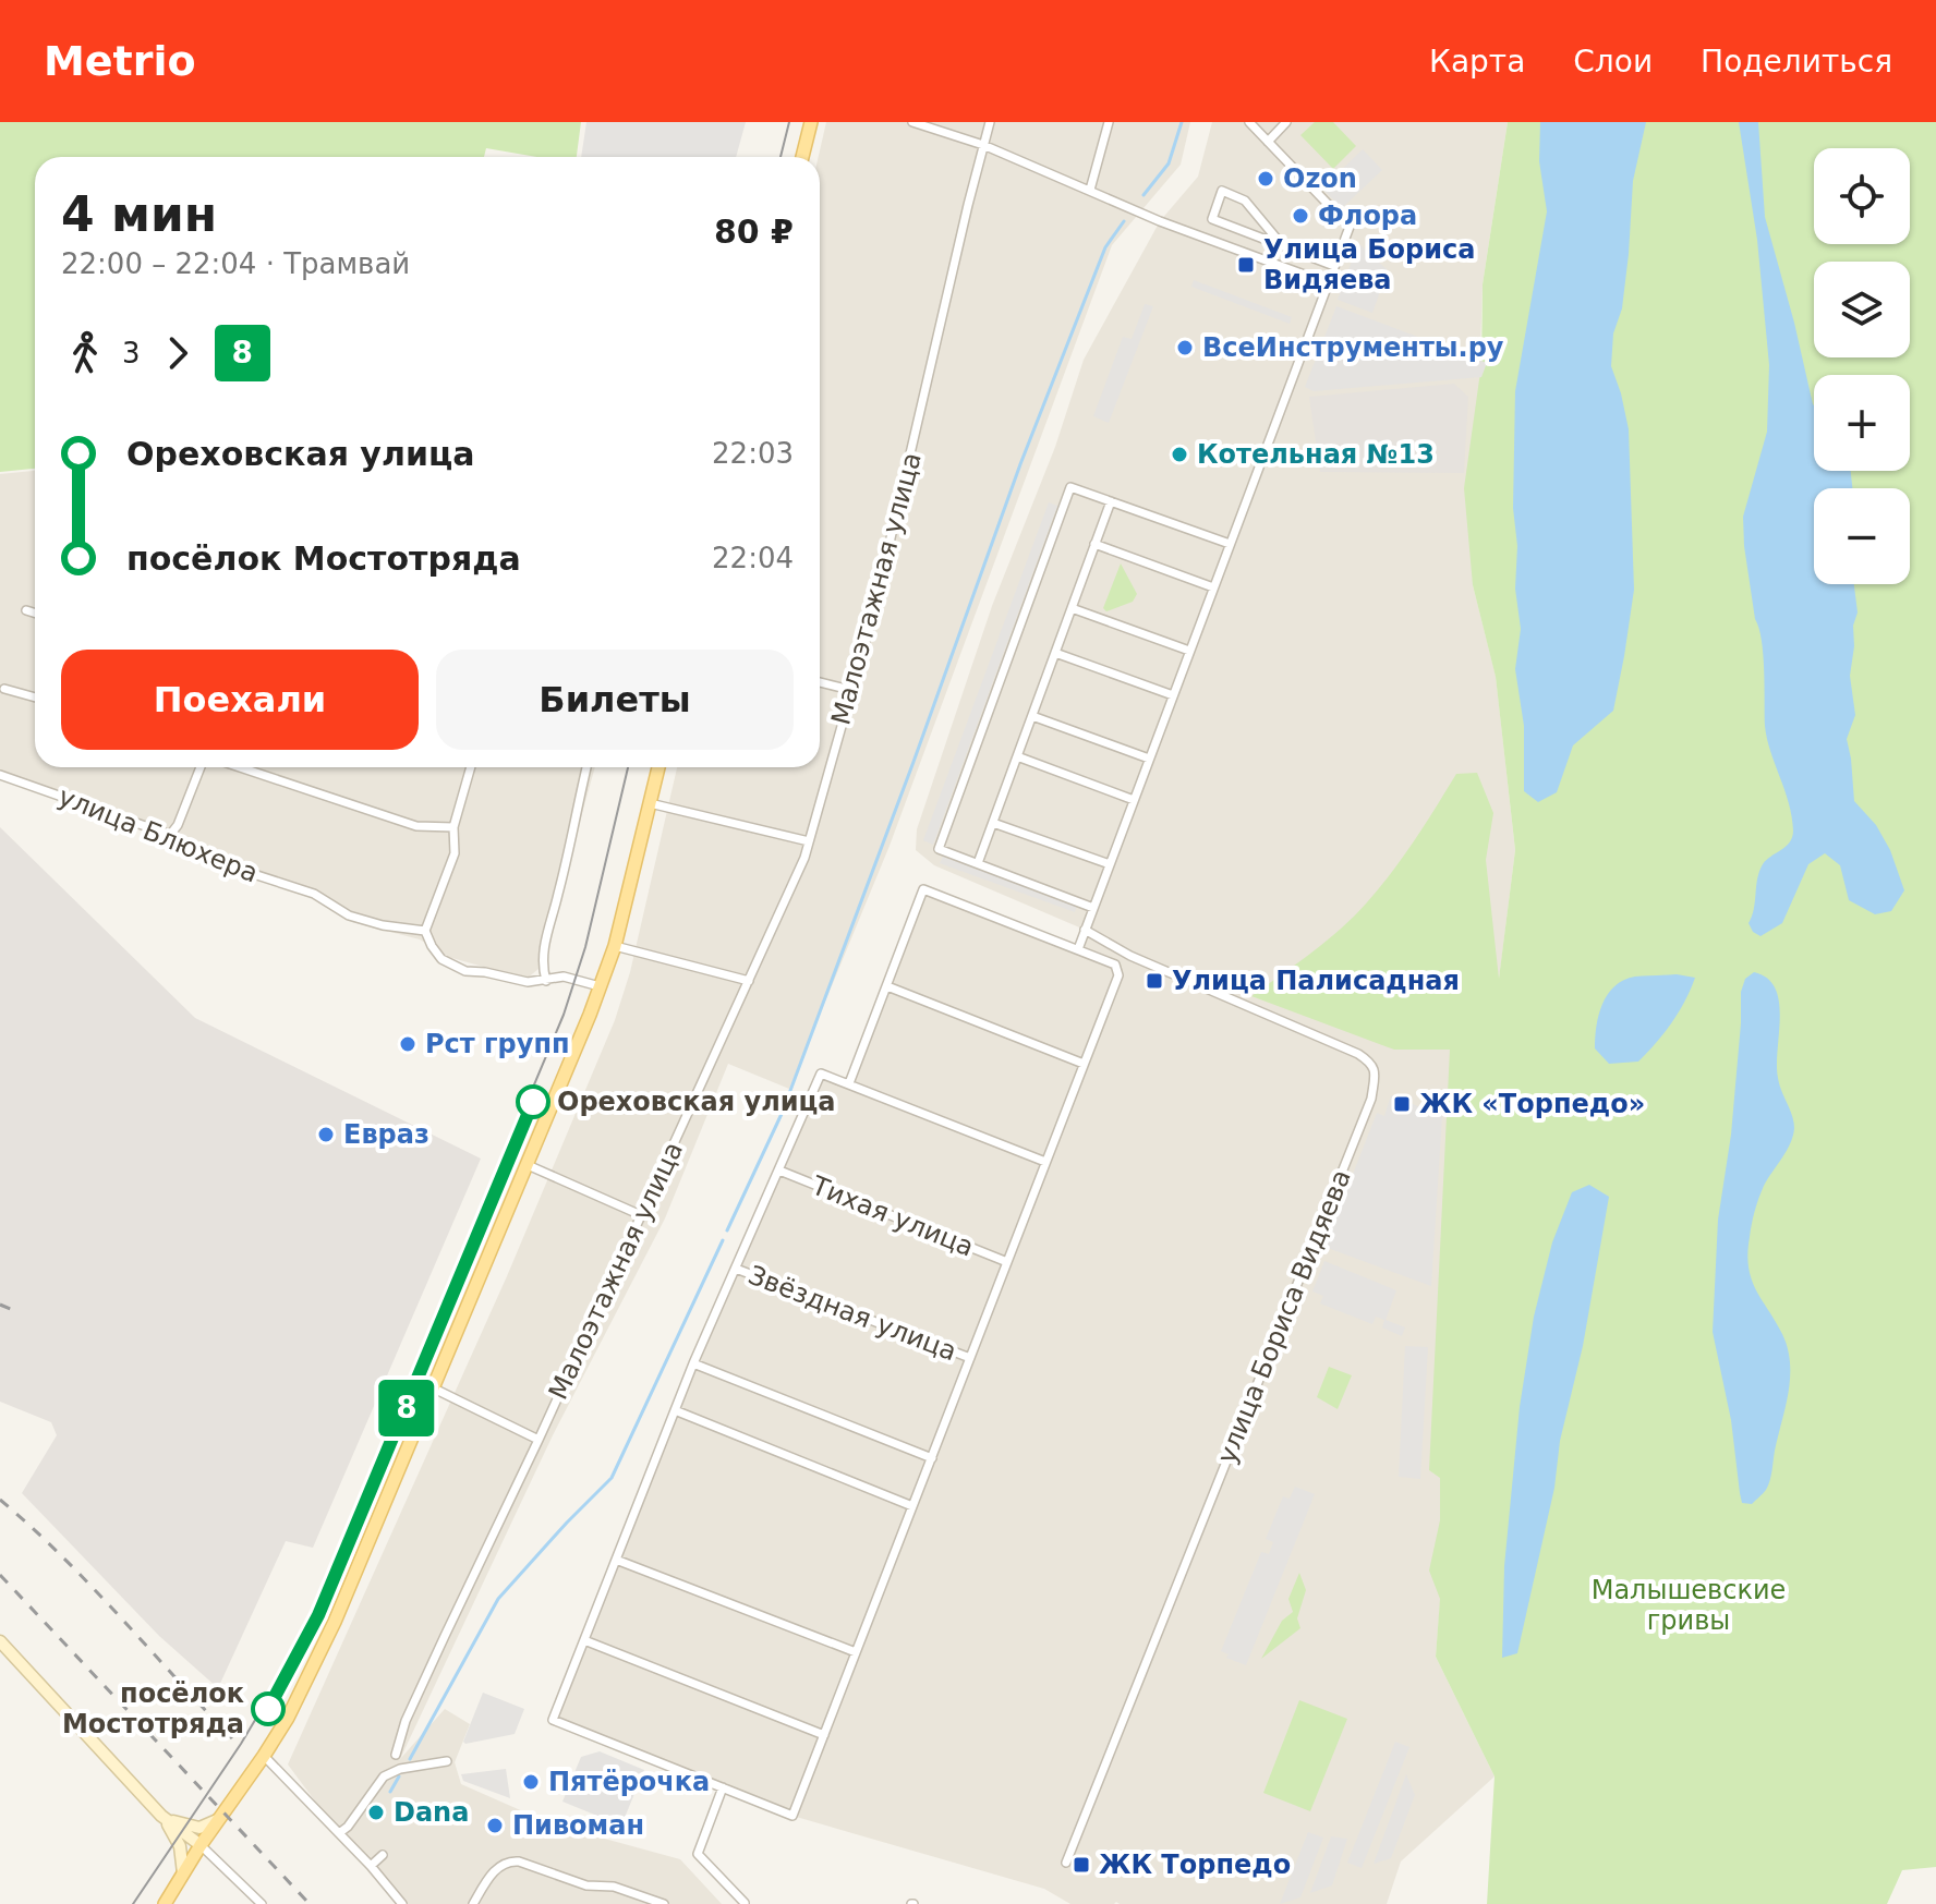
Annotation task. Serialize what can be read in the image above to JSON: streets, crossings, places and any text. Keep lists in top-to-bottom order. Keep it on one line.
{"streets":{"street":["Малоэтажная улица","улица Блюхера","Тихая улица","Звёздная улица","улица Бориса Видяева"]},"parks":["Малышевские гривы"],"places":{"other":["Ozon","Флора","ВсеИнструменты.ру","Котельная №13","Рст групп","Ореховская улица","Евраз","посёлок Мостотряда","Пятёрочка","Dana","Пивоман"],"transit":["Улица Бориса Видяева","Улица Палисадная","ЖК «Торпедо»","ЖК Торпедо"]},"lines":["tram line 8"],"page":{"header":"Metrio","nav":["Карта","Слои","Поделиться"],"on_map":"8","map_buttons":["+","−"],"heading":["4 мин","22:00 – 22:04 · Трамвай","80 ₽"],"legs":["3","8"],"list":[{"name":"Ореховская улица","value":"22:03"},{"name":"посёлок Мостотряда","value":"22:04"}],"buttons":["Поехали","Билеты"]}}
